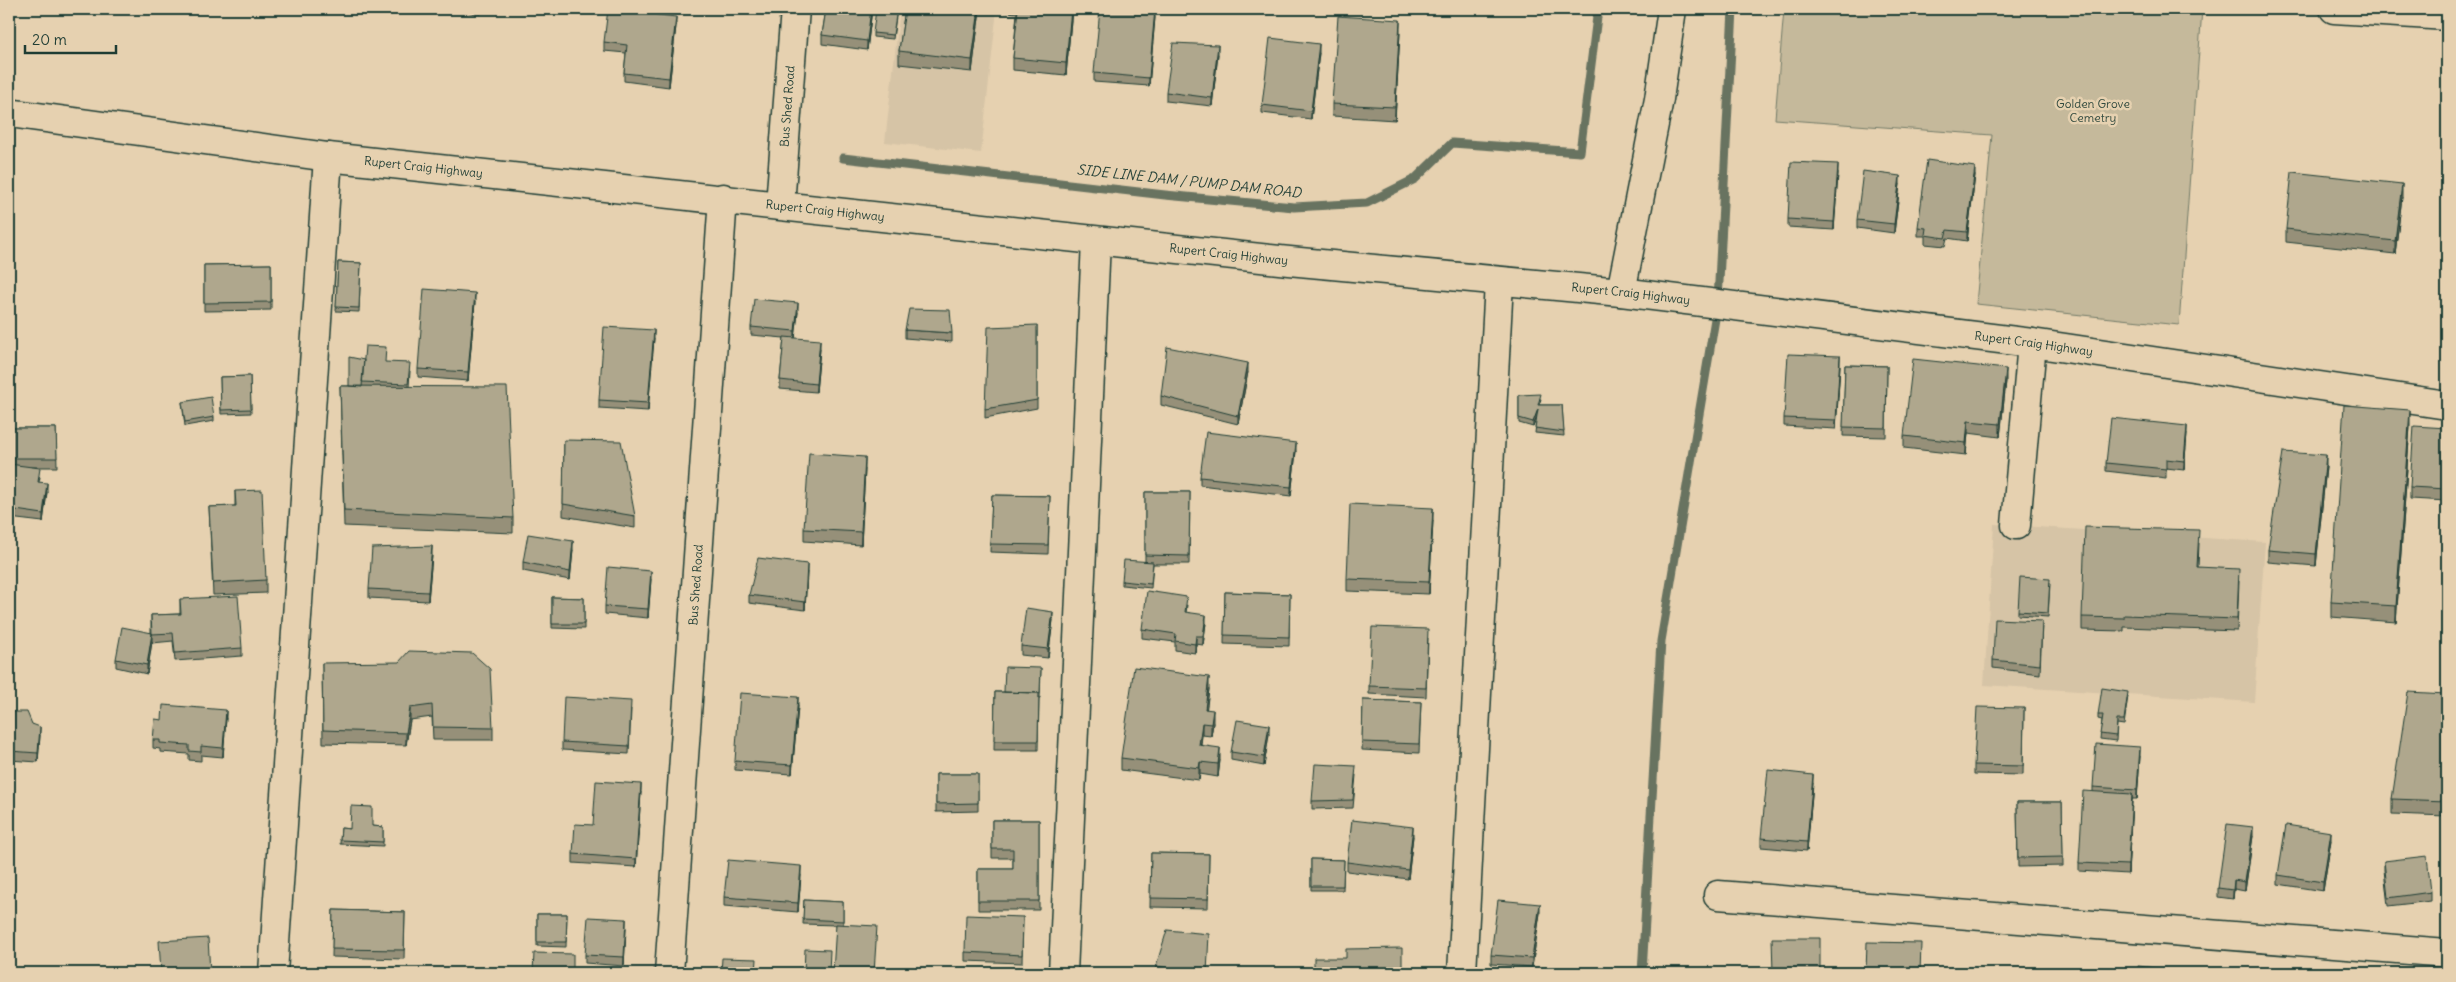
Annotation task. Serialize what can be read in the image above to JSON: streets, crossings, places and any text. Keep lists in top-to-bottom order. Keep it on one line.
{"streets":{"street":["Bus Shed Road","Rupert Craig Highway"]},"crossings":[["Bus Shed Road","Rupert Craig Highway"]],"water":["SIDE LINE DAM / PUMP DAM ROAD"],"parks":["Golden Grove Cemetry"],"scale_bar":"20 m"}
